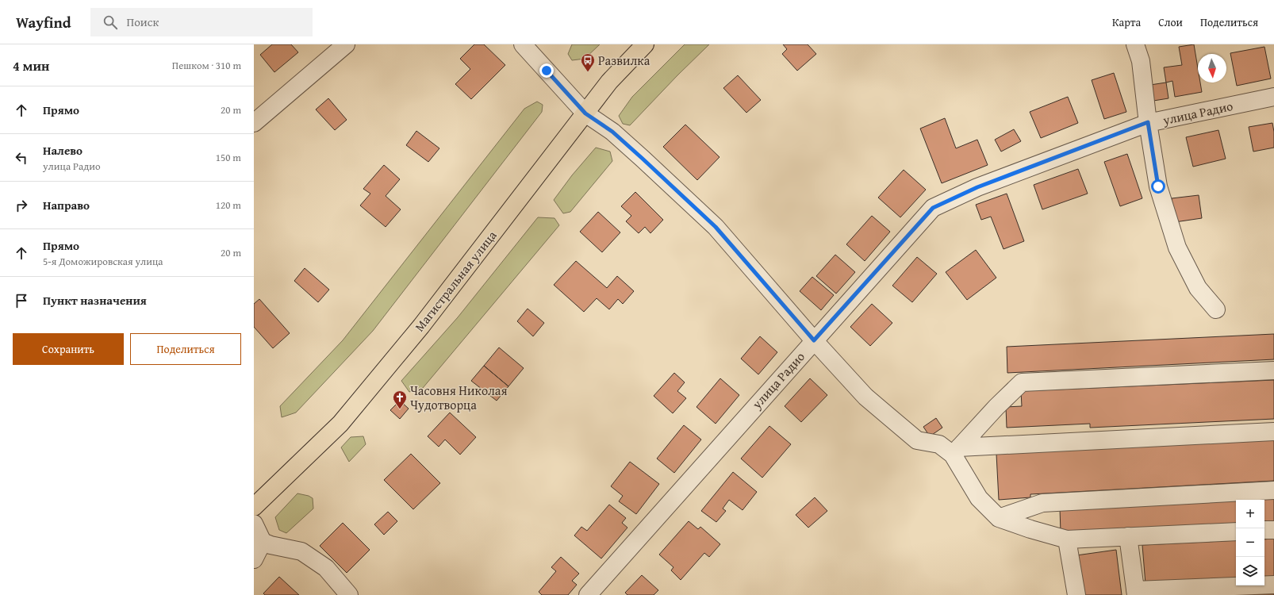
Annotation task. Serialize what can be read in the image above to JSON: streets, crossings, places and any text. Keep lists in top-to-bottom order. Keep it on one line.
{"streets":{"main road":["Магистральная улица"],"street":["улица Радио"]},"places":{"bus stop":["Развилка"],"church":["Часовня Николая Чудотворца"]},"north":"bottom","page":{"header":"Wayfind","search":"Поиск","nav":["Карта","Слои","Поделиться"],"heading":["4 мин","Пешком · 310 m"],"list":[["Прямо","20 m"],["Налево","улица Радио","150 m"],["Направо","120 m"],["Прямо","5-я Доможировская улица","20 m"],"Пункт назначения"],"buttons":["Сохранить","Поделиться"],"map_buttons":["+","−"]}}
